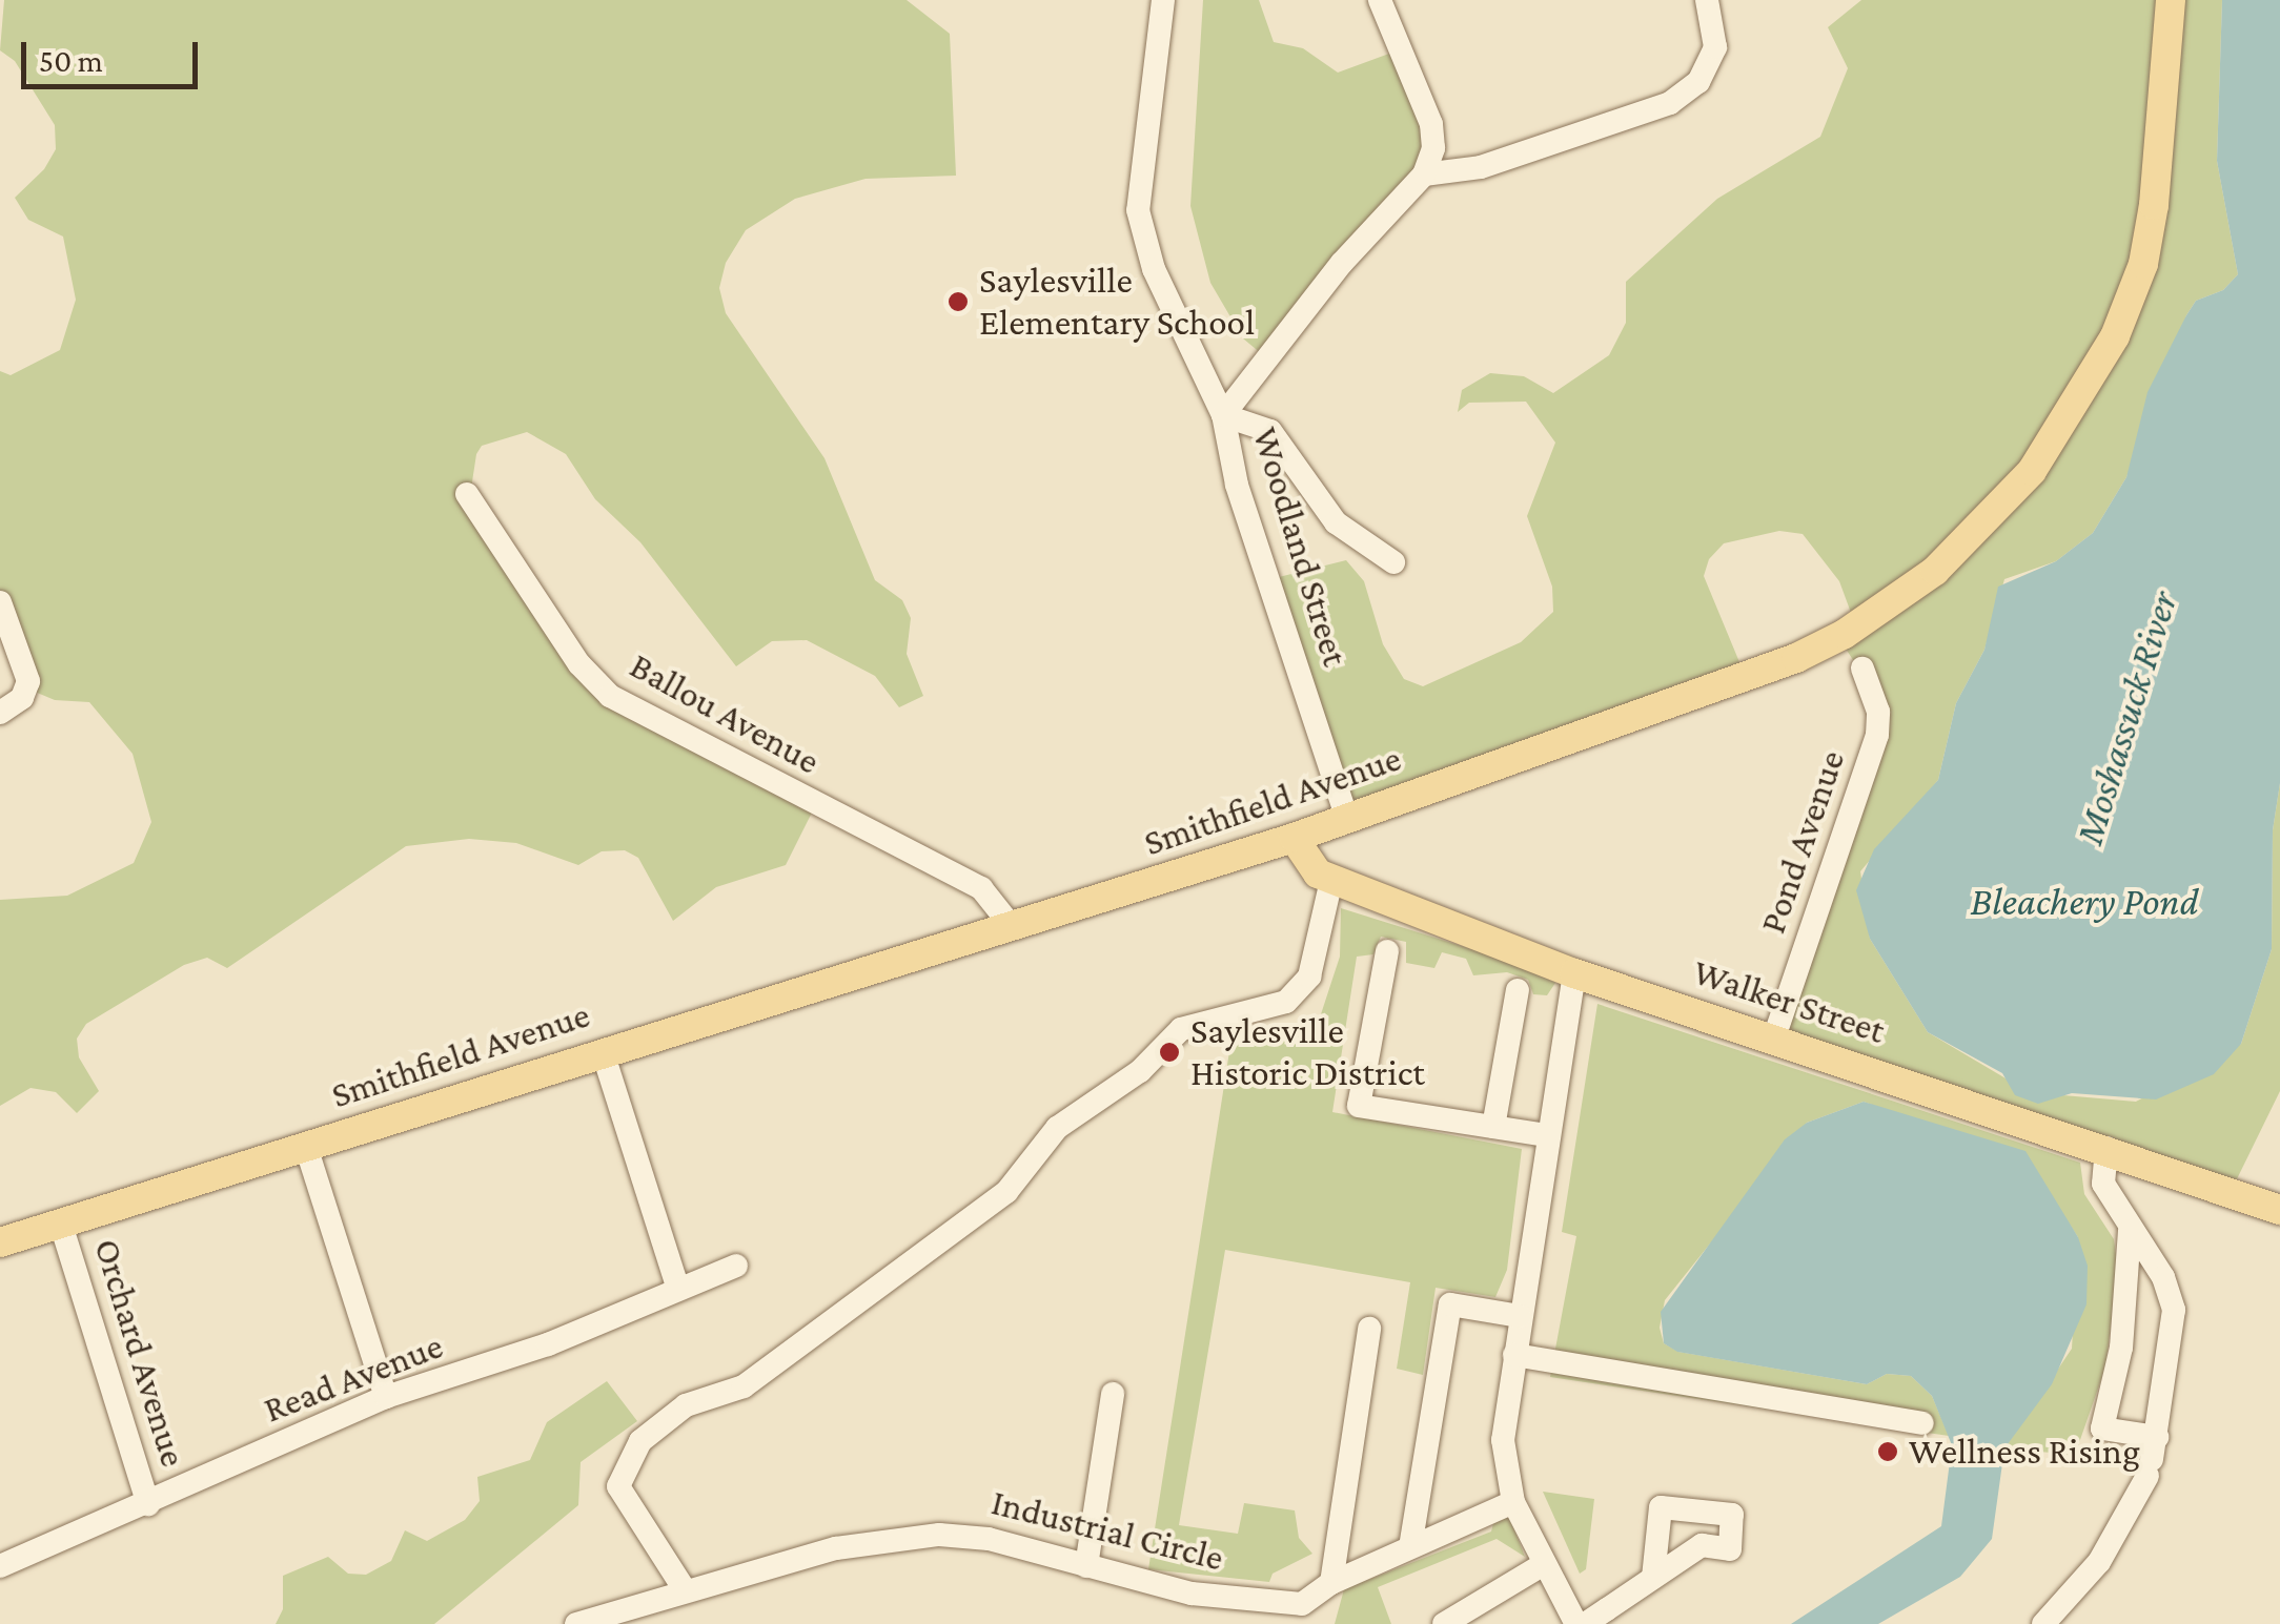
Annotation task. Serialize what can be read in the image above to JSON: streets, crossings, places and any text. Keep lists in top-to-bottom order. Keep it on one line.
{"streets":{"main road":["Smithfield Avenue","Walker Street"],"street":["Woodland Street","Ballou Avenue","Pond Avenue","Orchard Avenue","Read Avenue","Industrial Circle"]},"crossings":[["Woodland Street","Smithfield Avenue"],["Ballou Avenue","Smithfield Avenue"],["Smithfield Avenue","Walker Street"],["Smithfield Avenue","Orchard Avenue"],["Pond Avenue","Walker Street"],["Orchard Avenue","Read Avenue"]],"water":["Moshassuck River","Bleachery Pond"],"places":["Saylesville Elementary School","Saylesville Historic District","Wellness Rising"],"scale_bar":"50 m"}
